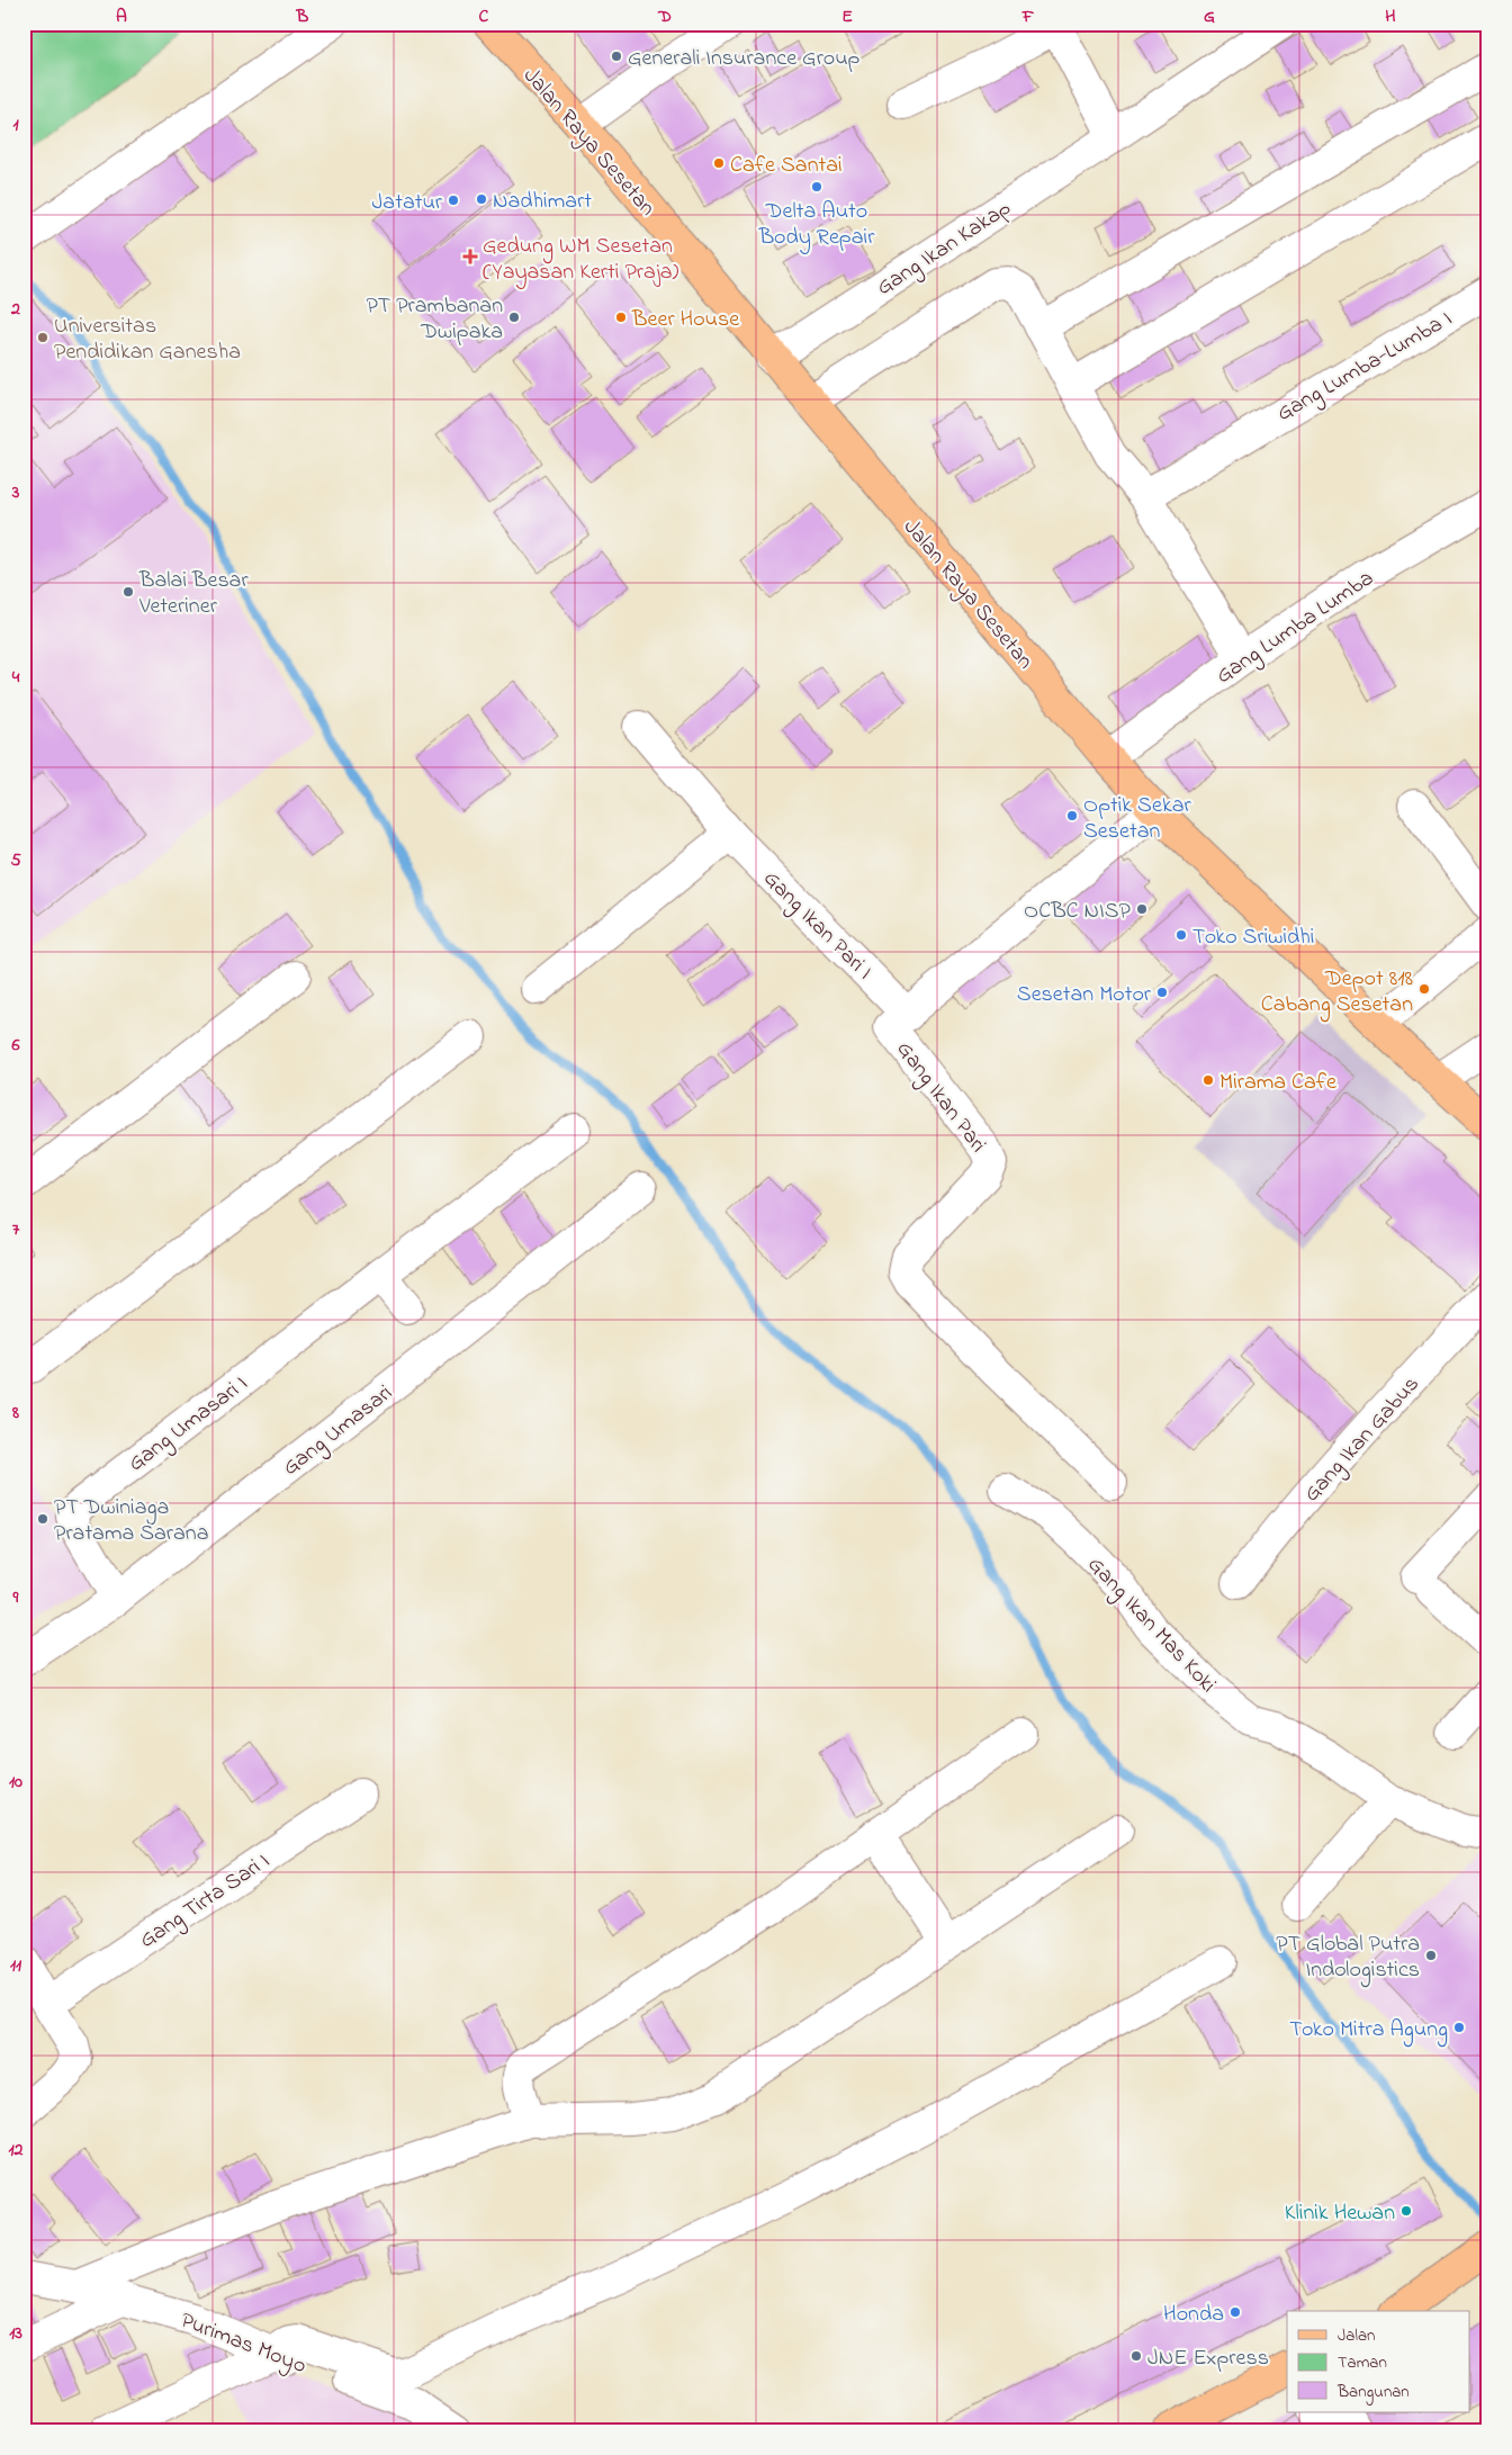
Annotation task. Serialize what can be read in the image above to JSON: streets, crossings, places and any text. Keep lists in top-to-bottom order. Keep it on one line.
{"streets":{"main road":["Jalan Raya Sesetan"],"street":["Gang Ikan Kakap","Gang Lumba-Lumba I","Gang Lumba Lumba","Gang Ikan Pari I","Gang Ikan Pari","Gang Umasari I","Gang Umasari","Gang Ikan Gabus","Gang Ikan Mas Koki","Gang Tirta Sari I","Purimas Moyo"]},"crossings":[["Jalan Raya Sesetan","Gang Ikan Kakap"],["Jalan Raya Sesetan","Gang Lumba Lumba"],["Jalan Raya Sesetan","Gang Ikan Pari"],["Gang Ikan Pari I","Gang Ikan Pari"],["Gang Umasari I","Gang Umasari"]],"places":{"other":["Generali Insurance Group","Cafe Santai","Delta Auto Body Repair","Nadhimart","Jatatur","PT Prambanan Dwipaka","Beer House","Universitas Pendidikan Ganesha","Balai Besar Veteriner","Optik Sekar Sesetan","OCBC NISP","Toko Sriwidhi","Depot 818 Cabang Sesetan","Sesetan Motor","Mirama Cafe","PT Dwiniaga Pratama Sarana","PT Global Putra Indologistics","Toko Mitra Agung","Klinik Hewan","Honda","JNE Express"],"health":["Gedung WM Sesetan (Yayasan Kerti Praja)"]},"legend":["Jalan","Taman","Bangunan"],"grid":{"columns":["A","B","C","D","E","F","G","H"],"rows":["1","2","3","4","5","6","7","8","9","10","11","12","13"]}}
